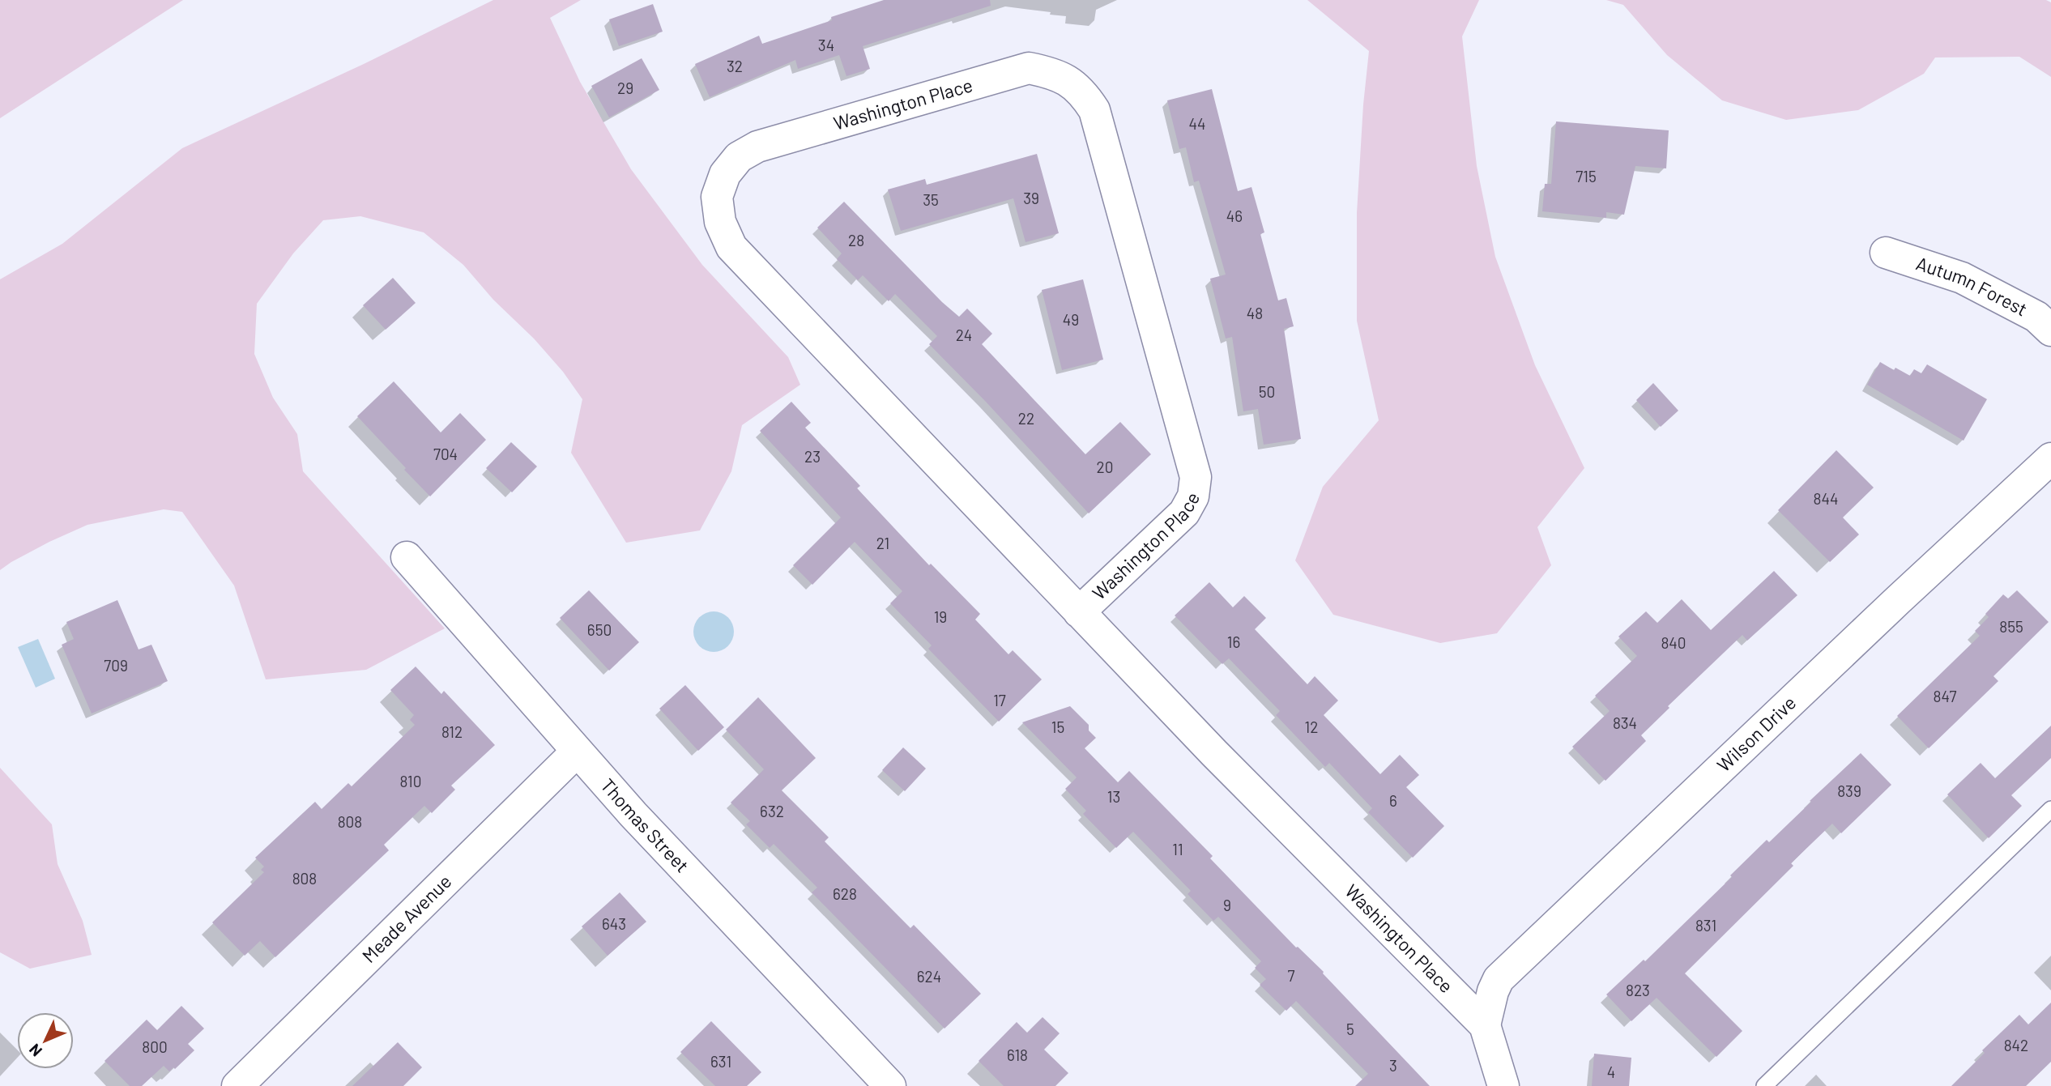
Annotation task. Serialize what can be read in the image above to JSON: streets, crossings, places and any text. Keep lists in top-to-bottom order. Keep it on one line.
{"streets":{"street":["Washington Place","Autumn Forest","Wilson Drive","Thomas Street","Meade Avenue"]},"crossings":[["Washington Place","Wilson Drive"],["Thomas Street","Meade Avenue"]],"house_numbers":["34","32","29","44","715","39","35","46","28","48","49","24","50","22","704","23","20","844","21","19","855","650","16","840","709","847","17","834","15","12","812","810","839","13","6","632","808","11","808","628","9","643","831","7","624","823","5","842","800","618","631","3","4"],"north":"bottom left"}
